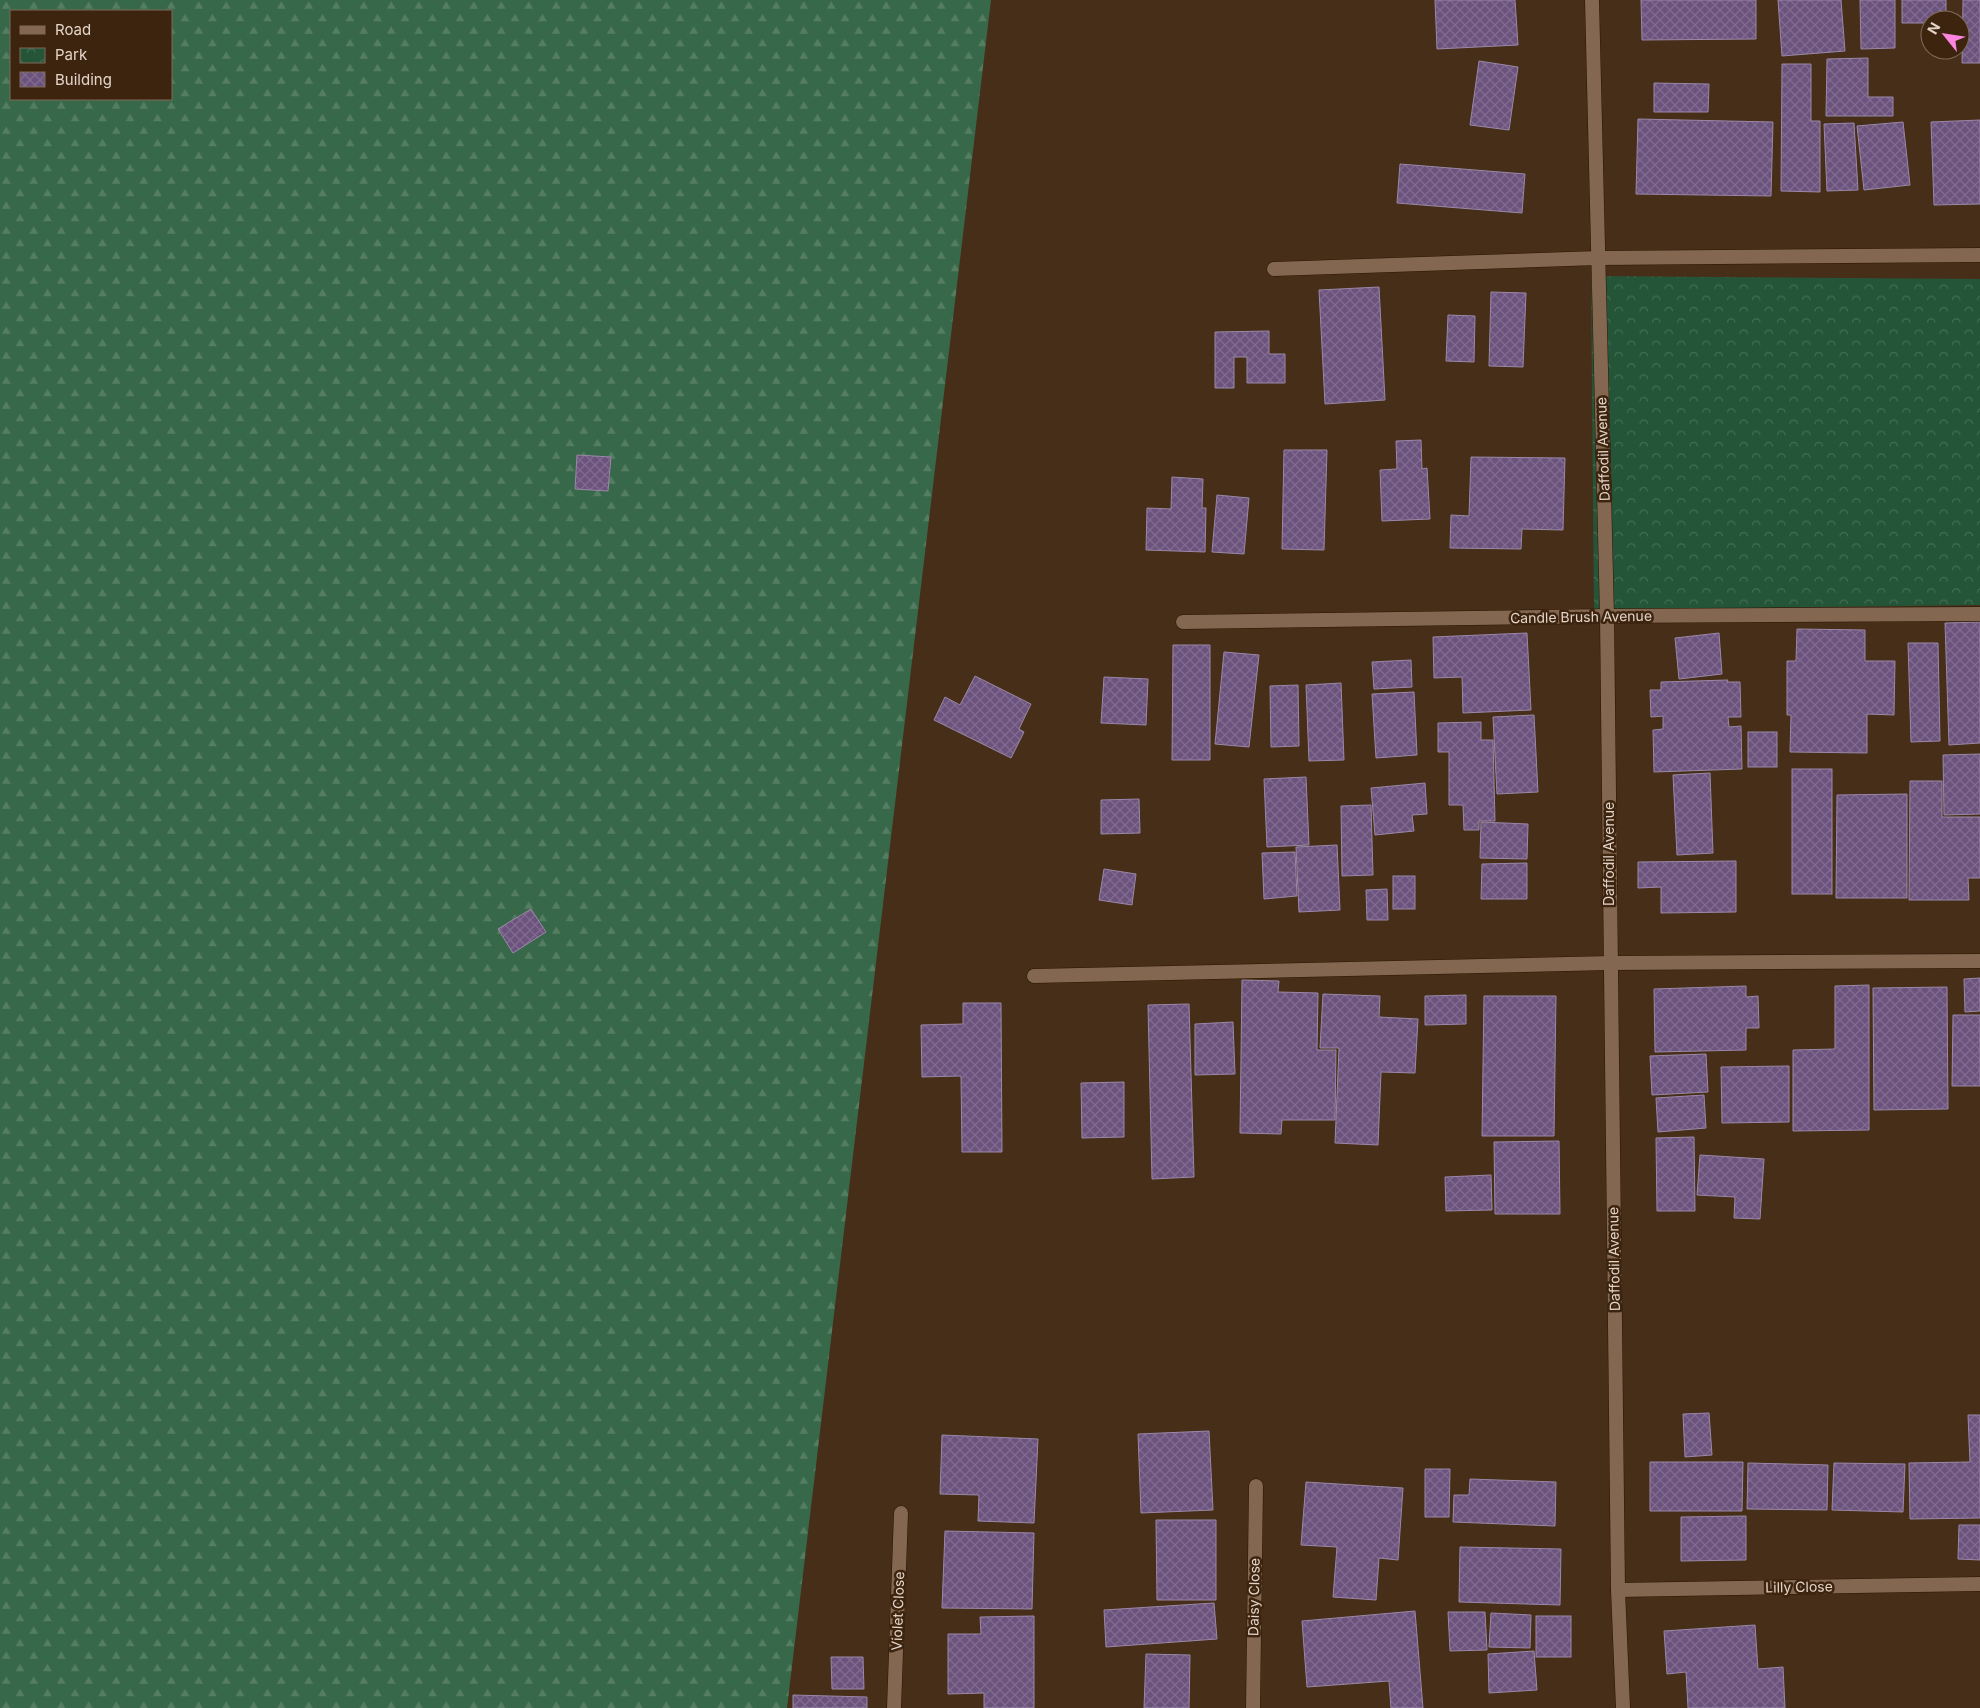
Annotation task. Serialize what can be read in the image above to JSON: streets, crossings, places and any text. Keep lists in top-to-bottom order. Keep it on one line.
{"streets":{"street":["Daffodil Avenue","Candle Brush Avenue","Lilly Close","Daisy Close","Violet Close"]},"crossings":[["Daffodil Avenue","Candle Brush Avenue"],["Daffodil Avenue","Lilly Close"]],"legend":["Road","Park","Building"],"north":"top left"}
